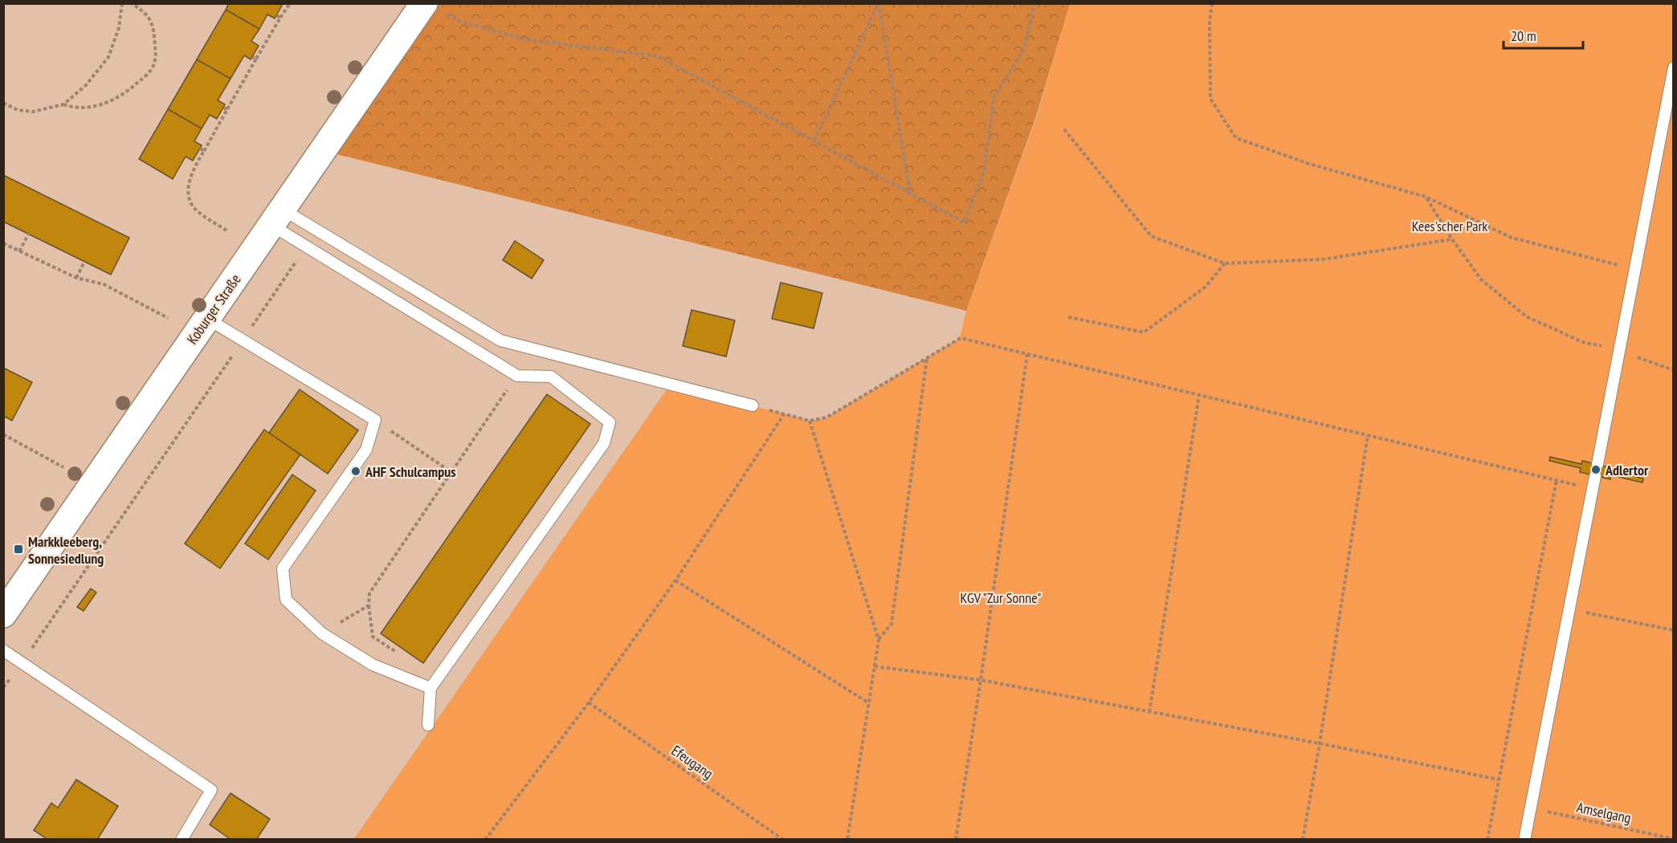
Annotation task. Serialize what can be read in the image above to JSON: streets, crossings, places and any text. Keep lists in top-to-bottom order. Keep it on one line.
{"streets":{"main road":["Koburger Straße"],"path":["Efeugang","Amselgang"]},"parks":["Kees'scher Park","KGV \"Zur Sonne\""],"places":{"other":["Adlertor","AHF Schulcampus"],"transit":["Markkleeberg, Sonnesiedlung"]},"scale_bar":"20 m"}
